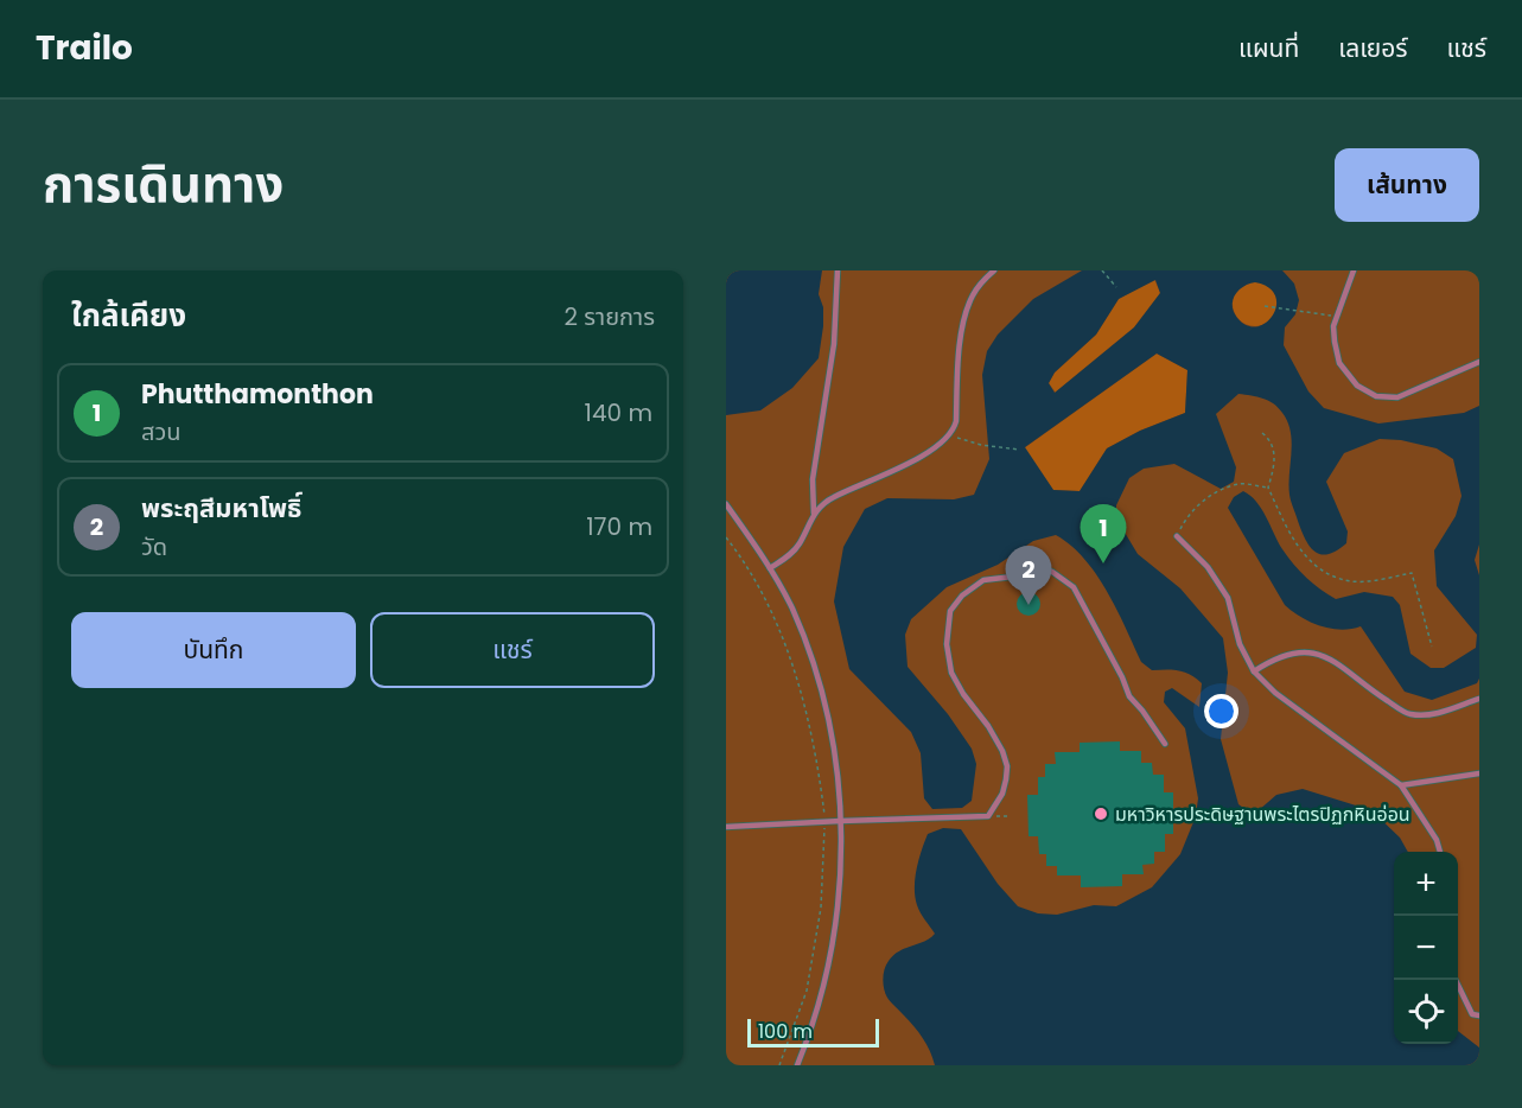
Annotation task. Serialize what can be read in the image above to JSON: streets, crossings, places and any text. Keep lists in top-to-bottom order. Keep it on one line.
{"places":["มหาวิหารประดิษฐานพระไตรปิฏกหินอ่อน"],"scale_bar":"100 m","page":{"header":"Trailo","nav":["แผนที่","เลเยอร์","แชร์"],"title":"การเดินทาง","buttons":["เส้นทาง",["บันทึก","แชร์"]],"heading":["ใกล้เคียง","2 รายการ"],"list":[{"mark":"1","name":"Phutthamonthon","note":"สวน","value":"140 m"},{"mark":"2","name":"พระฤสีมหาโพธิ์","note":"วัด","value":"170 m"}],"pins":["1","2"],"map_buttons":["+","−"],"scale":"100 m"}}
